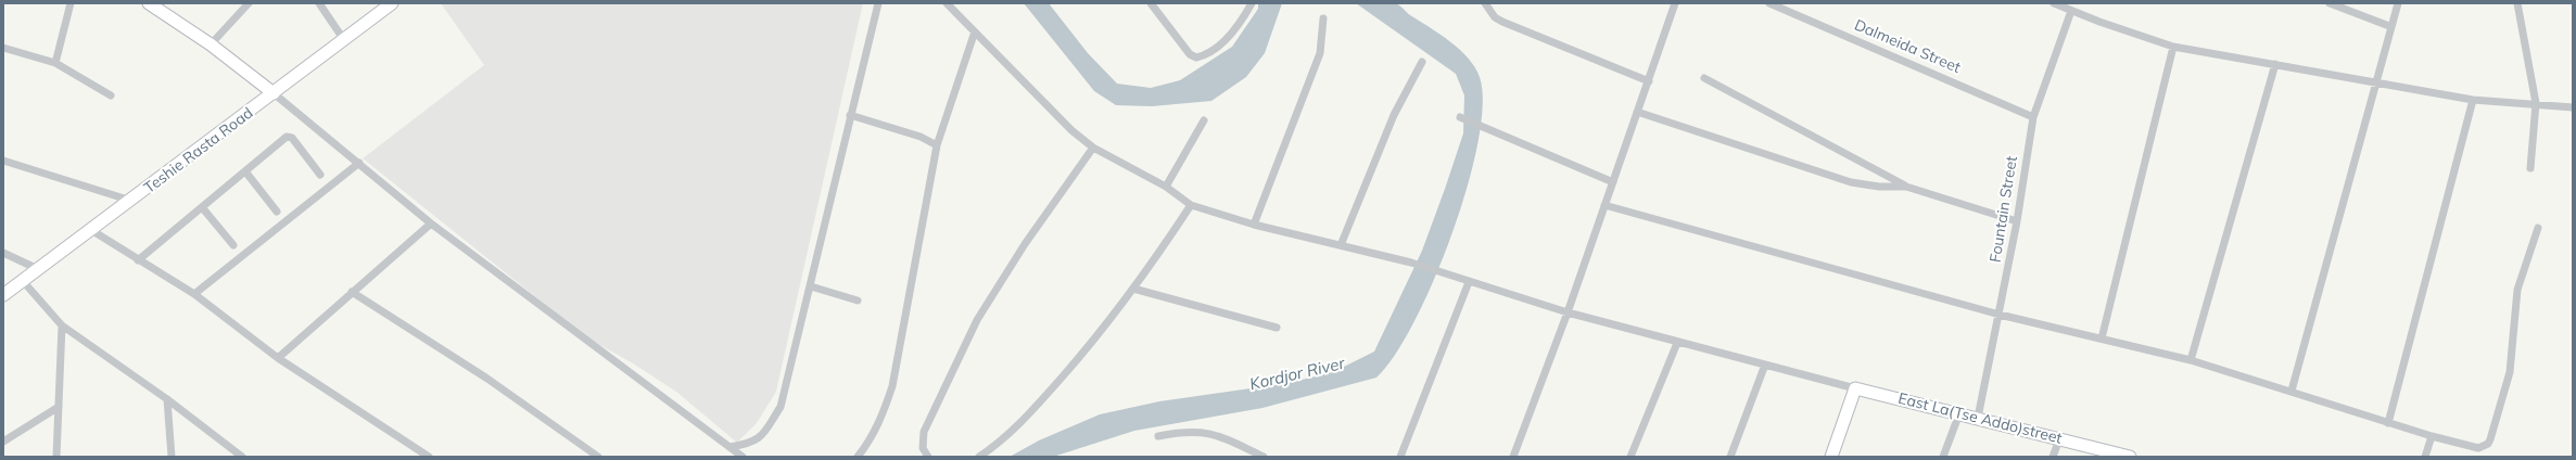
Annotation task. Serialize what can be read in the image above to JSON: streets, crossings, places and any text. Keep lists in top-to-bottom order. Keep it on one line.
{"streets":{"street":["Dalmeida Street","Teshie Rasta Road","Fountain Street","East La(Tse Addo)street"]},"crossings":[["Dalmeida Street","Fountain Street"],["Fountain Street","East La(Tse Addo)street"]],"water":["Kordjor River"]}
